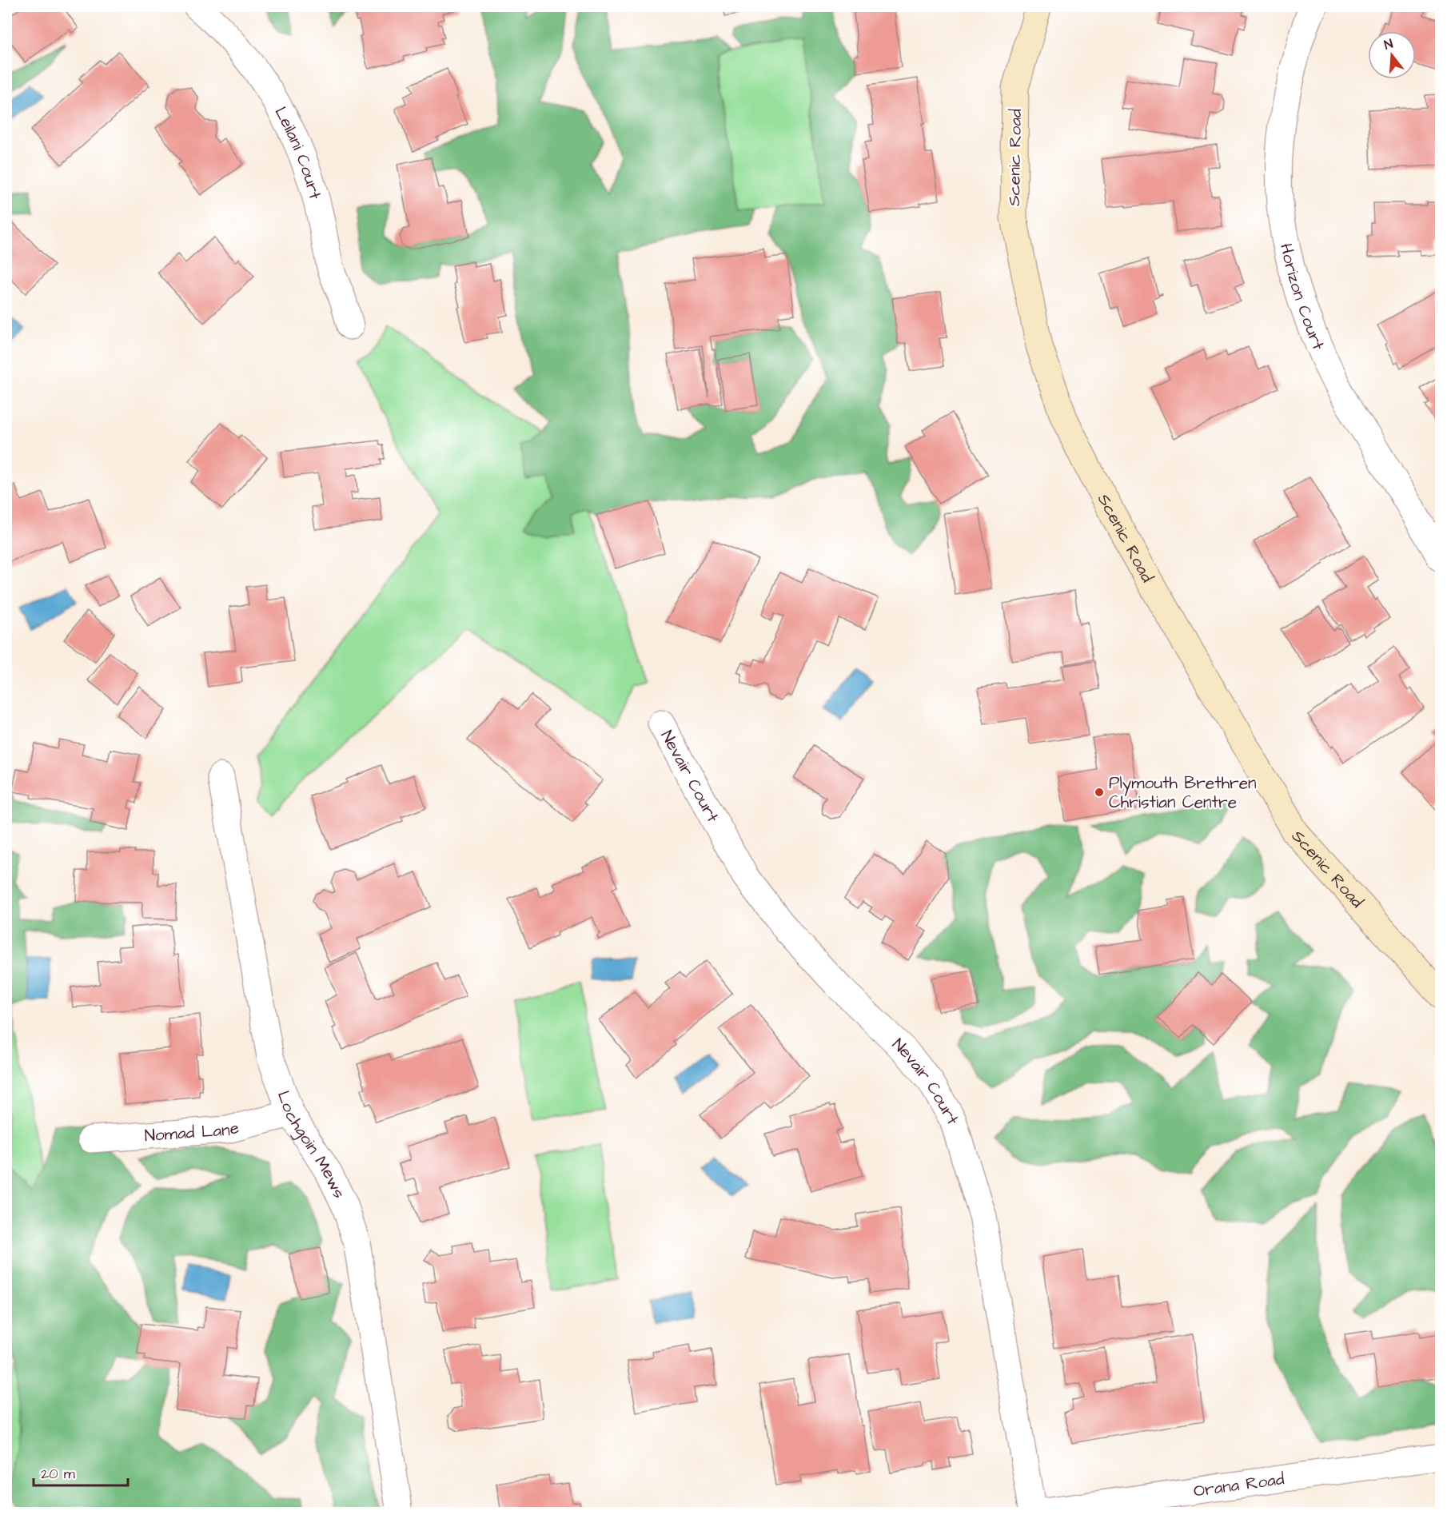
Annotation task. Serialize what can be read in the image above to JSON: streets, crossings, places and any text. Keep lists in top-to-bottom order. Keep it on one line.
{"streets":{"main road":["Scenic Road"],"street":["Leilani Court","Horizon Court","Nevair Court","Nomad Lane","Lochgoin Mews","Orana Road"]},"crossings":[["Nomad Lane","Lochgoin Mews"]],"places":["Plymouth Brethren Christian Centre"],"scale_bar":"20 m","north":"top"}
